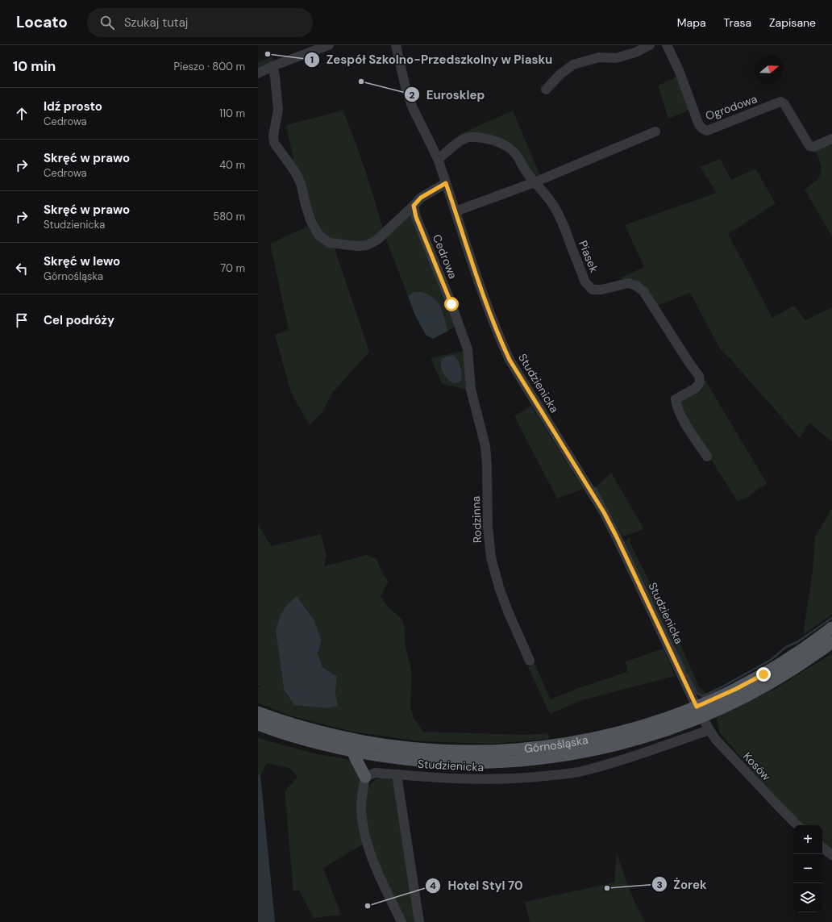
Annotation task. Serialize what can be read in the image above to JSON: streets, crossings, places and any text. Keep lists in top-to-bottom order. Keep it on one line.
{"streets":{"main road":["Górnośląska"],"street":["Ogrodowa","Cedrowa","Piasek","Studzienicka","Rodzinna","Kosów"]},"crossings":[["Cedrowa","Rodzinna"],["Piasek","Studzienicka"],["Studzienicka","Górnośląska"],["Studzienicka","Kosów"],["Górnośląska","Kosów"]],"places":["Zespół Szkolno-Przedszkolny w Piasku","Eurosklep","Żorek","Hotel Styl 70"],"north":"right","page":{"header":"Locato","search":"Szukaj tutaj","nav":["Mapa","Trasa","Zapisane"],"heading":["10 min","Pieszo · 800 m"],"list":[["Idź prosto","Cedrowa","110 m"],["Skręć w prawo","Cedrowa","40 m"],["Skręć w prawo","Studzienicka","580 m"],["Skręć w lewo","Górnośląska","70 m"],"Cel podróży"],"map_buttons":["+","−"]}}
